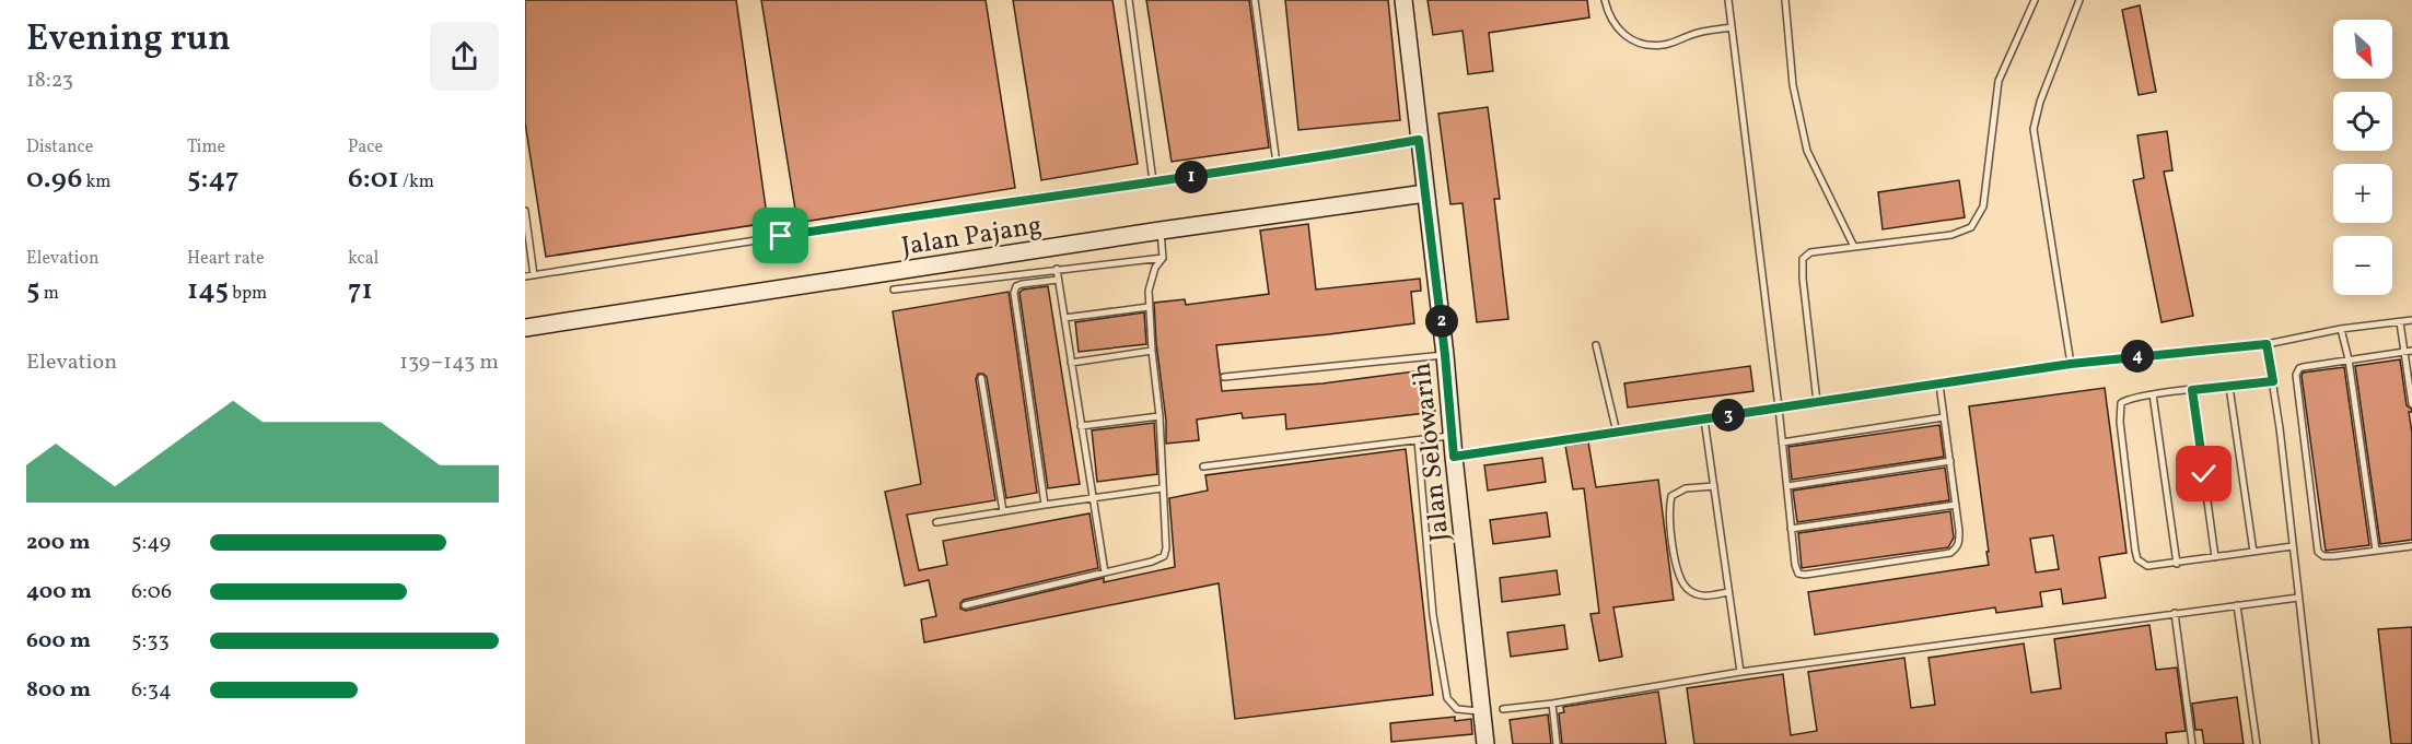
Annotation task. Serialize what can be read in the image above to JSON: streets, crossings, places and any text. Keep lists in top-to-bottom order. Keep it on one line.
{"streets":{"street":["Jalan Pajang","Jalan Selowarih"]},"crossings":[["Jalan Pajang","Jalan Selowarih"]],"north":"bottom right","page":{"heading":["Evening run","18:23"],"map_buttons":["+","−"],"stats":[["Distance","0.96 km"],["Time","5:47"],["Pace","6:01 /km"],["Elevation","5 m"],["Heart rate","145 bpm"],["kcal","71"]],"pins":["1","2","4","3"],"chart":["Elevation","139–143 m"],"list":[{"name":"200 m","note":"5:49"},{"name":"400 m","note":"6:06"},{"name":"600 m","note":"5:33"},{"name":"800 m","note":"6:34"}]}}
